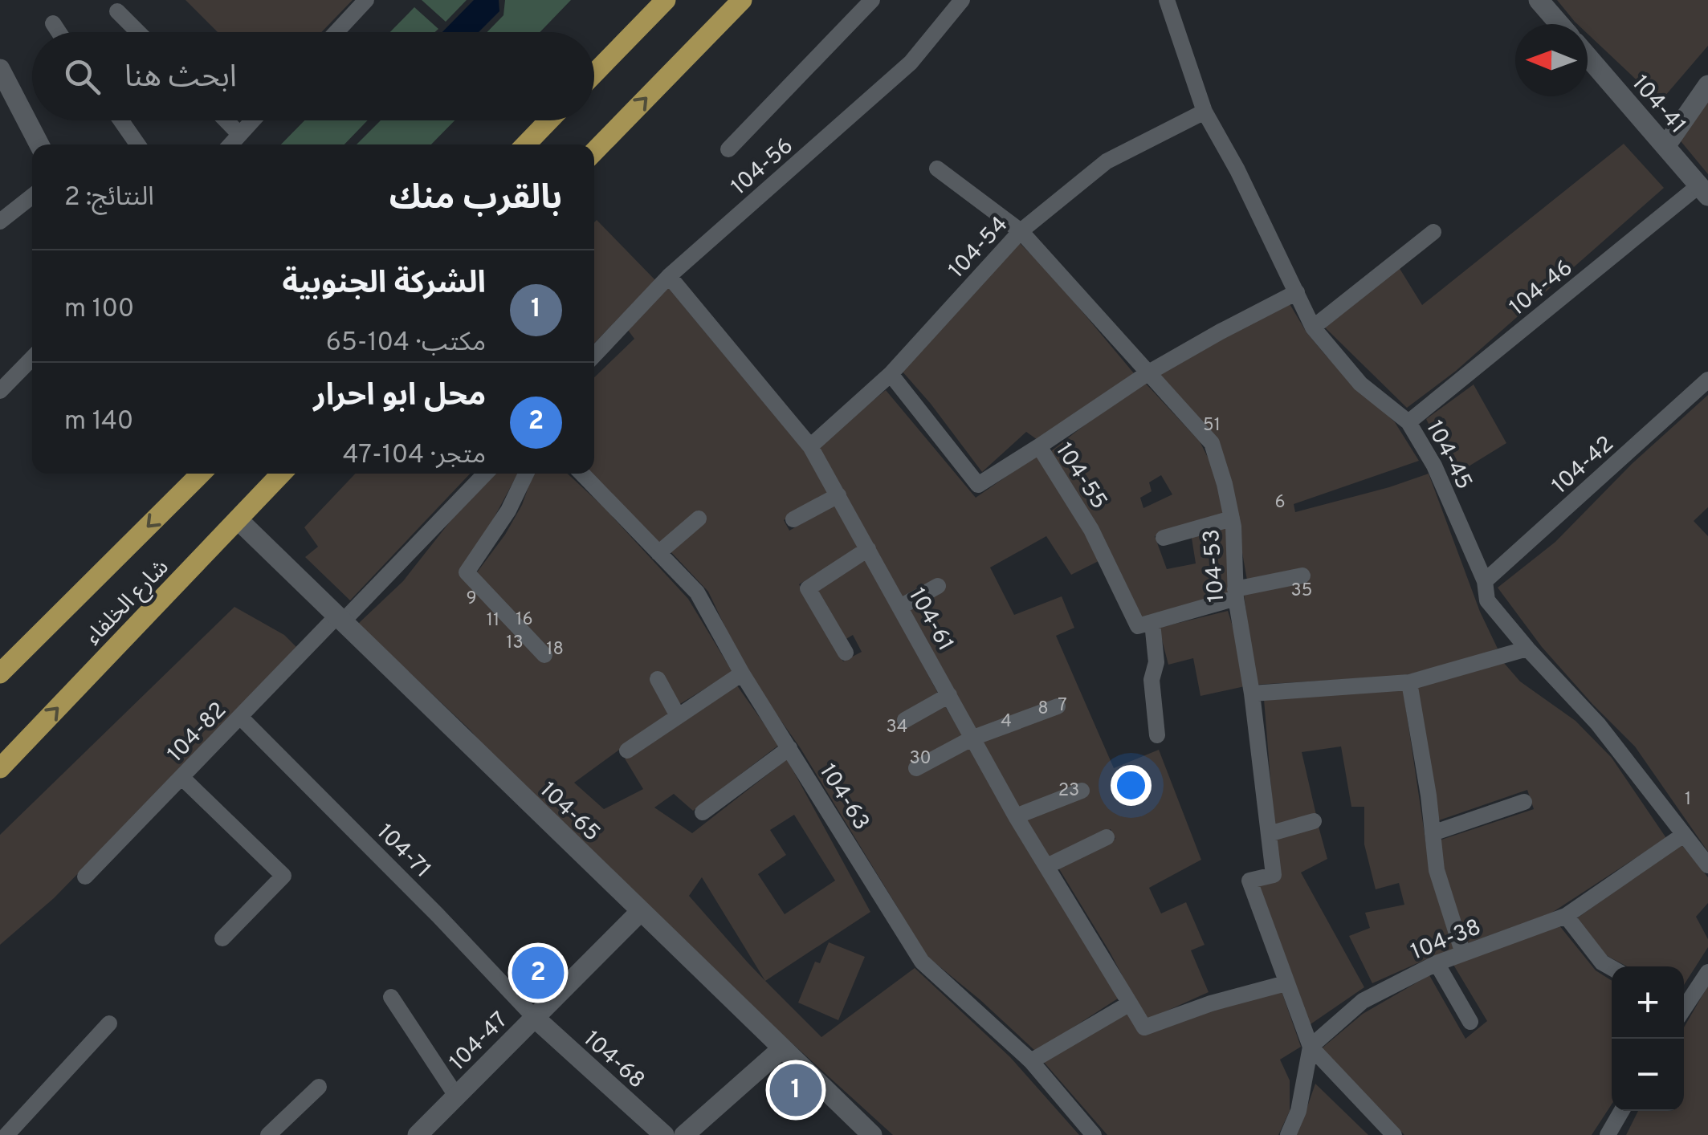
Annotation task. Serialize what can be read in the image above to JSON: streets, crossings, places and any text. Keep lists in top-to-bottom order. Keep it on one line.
{"streets":{"main road":["شارع الخلفاء"],"street":["104-41","104-65","104-47","104-68"],"lane":["104-56","104-54","104-46","104-45","104-42","104-55","104-53","104-61","104-82","104-63","104-71","104-38"]},"crossings":[["104-41","104-46"],["104-56","104-61"],["104-54","104-45"],["104-54","104-55"],["104-54","104-53"],["104-54","104-61"],["104-46","104-45"],["104-45","104-42"],["104-45","104-38"],["104-53","104-38"],["شارع الخلفاء","104-65"],["104-82","104-65"],["104-82","104-71"],["104-65","104-47"],["104-71","104-47"],["104-71","104-68"],["104-47","104-68"]],"house_numbers":["51","6","35","9","16","11","13","18","7","8","4","34","30","23","1"],"north":"left","page":{"search":"ابحث هنا","heading":["بالقرب منك","النتائج: 2"],"list":[{"mark":"1","name":"الشركة الجنوبية","note":"مكتب · 104-65","value":"100 m"},{"mark":"2","name":"محل ابو احرار","note":"متجر · 104-47","value":"140 m"}],"pins":["2","1"],"map_buttons":["+","−"]}}
